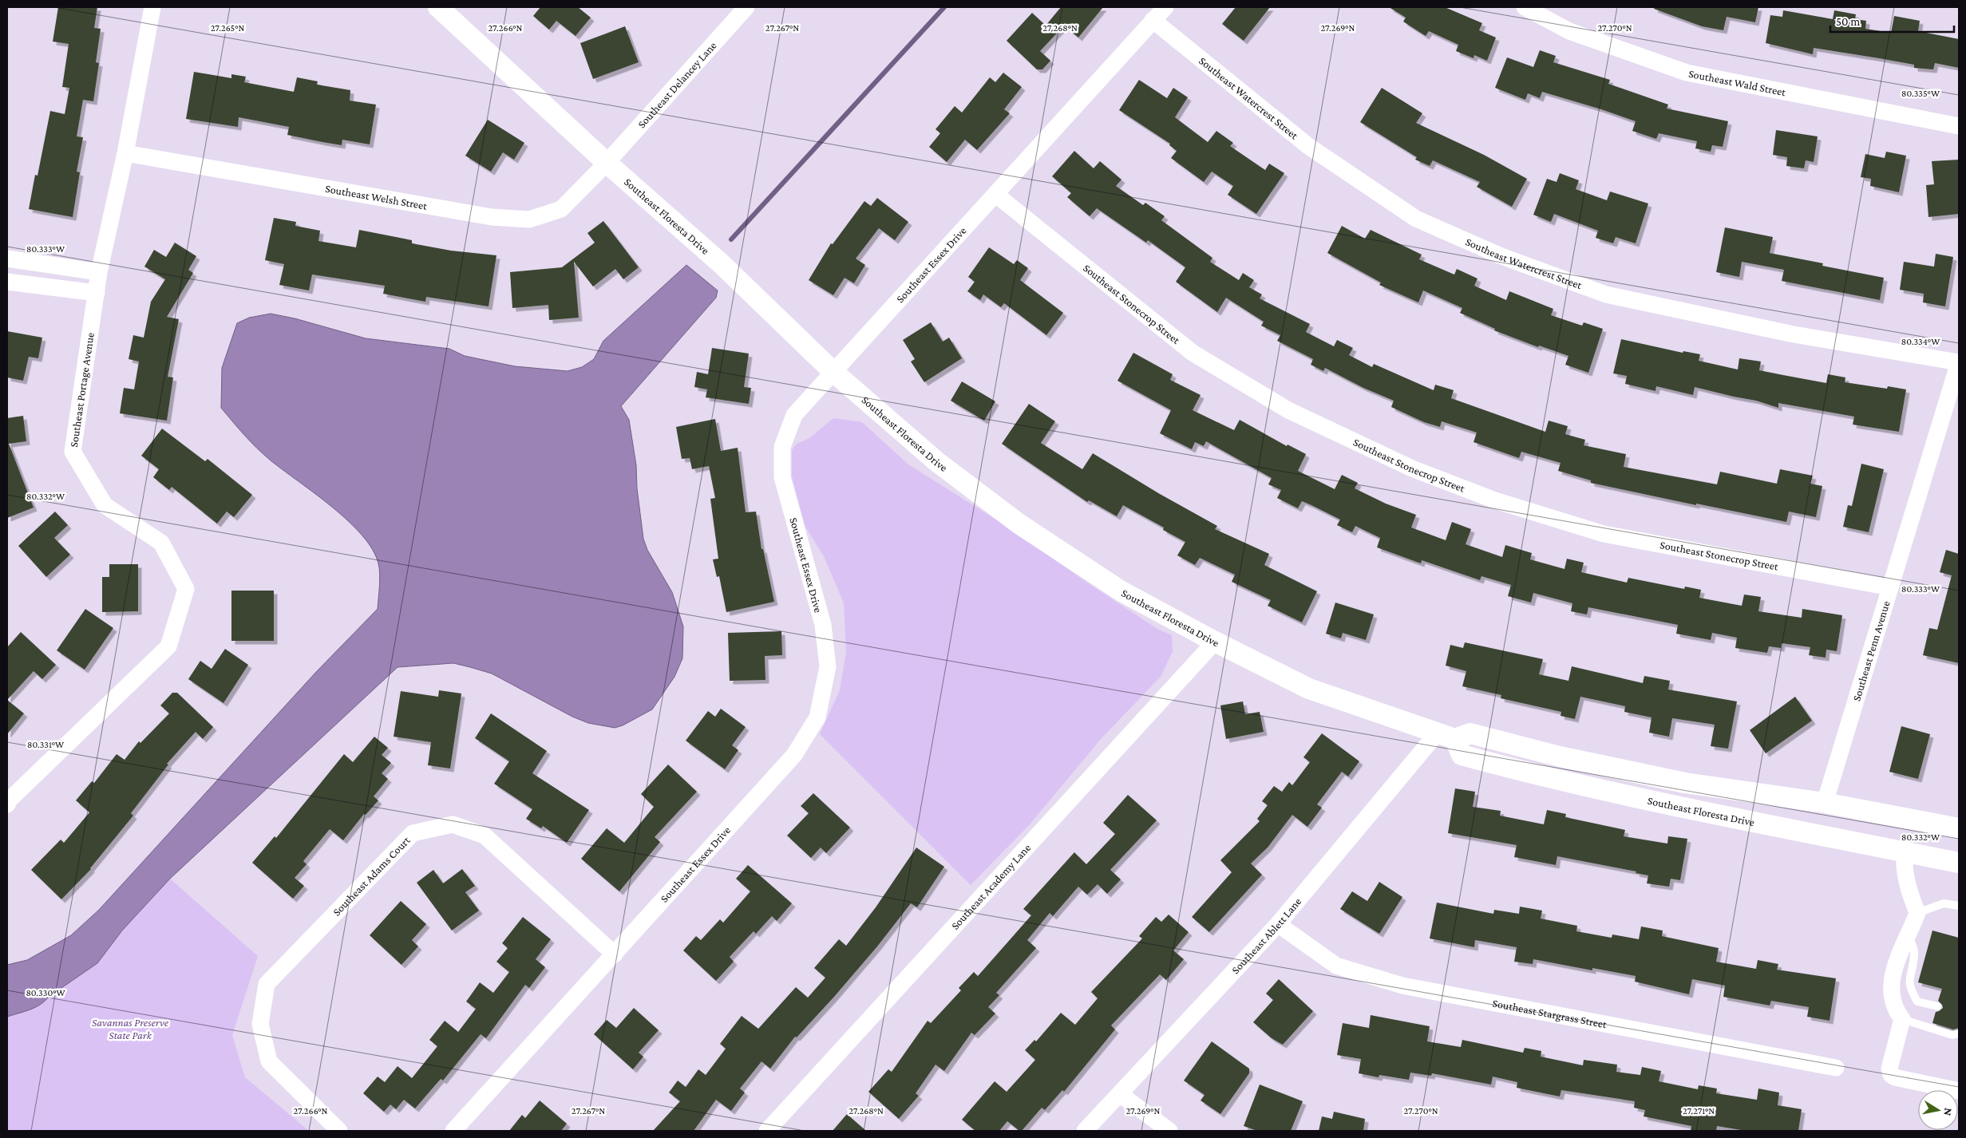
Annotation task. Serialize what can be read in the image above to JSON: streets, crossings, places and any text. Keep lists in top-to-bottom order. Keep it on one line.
{"streets":{"street":["Southeast Wald Street","Southeast Delancey Lane","Southeast Watercrest Street","Southeast Welsh Street","Southeast Floresta Drive","Southeast Essex Drive","Southeast Stonecrop Street","Southeast Portage Avenue","Southeast Penn Avenue","Southeast Adams Court","Southeast Academy Lane","Southeast Ablett Lane","Southeast Stargrass Street"]},"crossings":[["Southeast Delancey Lane","Southeast Welsh Street"],["Southeast Delancey Lane","Southeast Floresta Drive"],["Southeast Watercrest Street","Southeast Essex Drive"],["Southeast Watercrest Street","Southeast Penn Avenue"],["Southeast Welsh Street","Southeast Floresta Drive"],["Southeast Welsh Street","Southeast Portage Avenue"],["Southeast Floresta Drive","Southeast Essex Drive"],["Southeast Floresta Drive","Southeast Academy Lane"],["Southeast Floresta Drive","Southeast Ablett Lane"],["Southeast Essex Drive","Southeast Stonecrop Street"],["Southeast Essex Drive","Southeast Adams Court"],["Southeast Stonecrop Street","Southeast Penn Avenue"],["Southeast Ablett Lane","Southeast Stargrass Street"]],"parks":["Savannas Preserve State Park"],"scale_bar":"50 m","north":"right","coordinates":["27.265°N","27.266°N","27.267°N","27.268°N","27.269°N","27.270°N","80.335°W","80.333°W","80.334°W","80.332°W","80.331°W","80.330°W","27.271°N"]}
